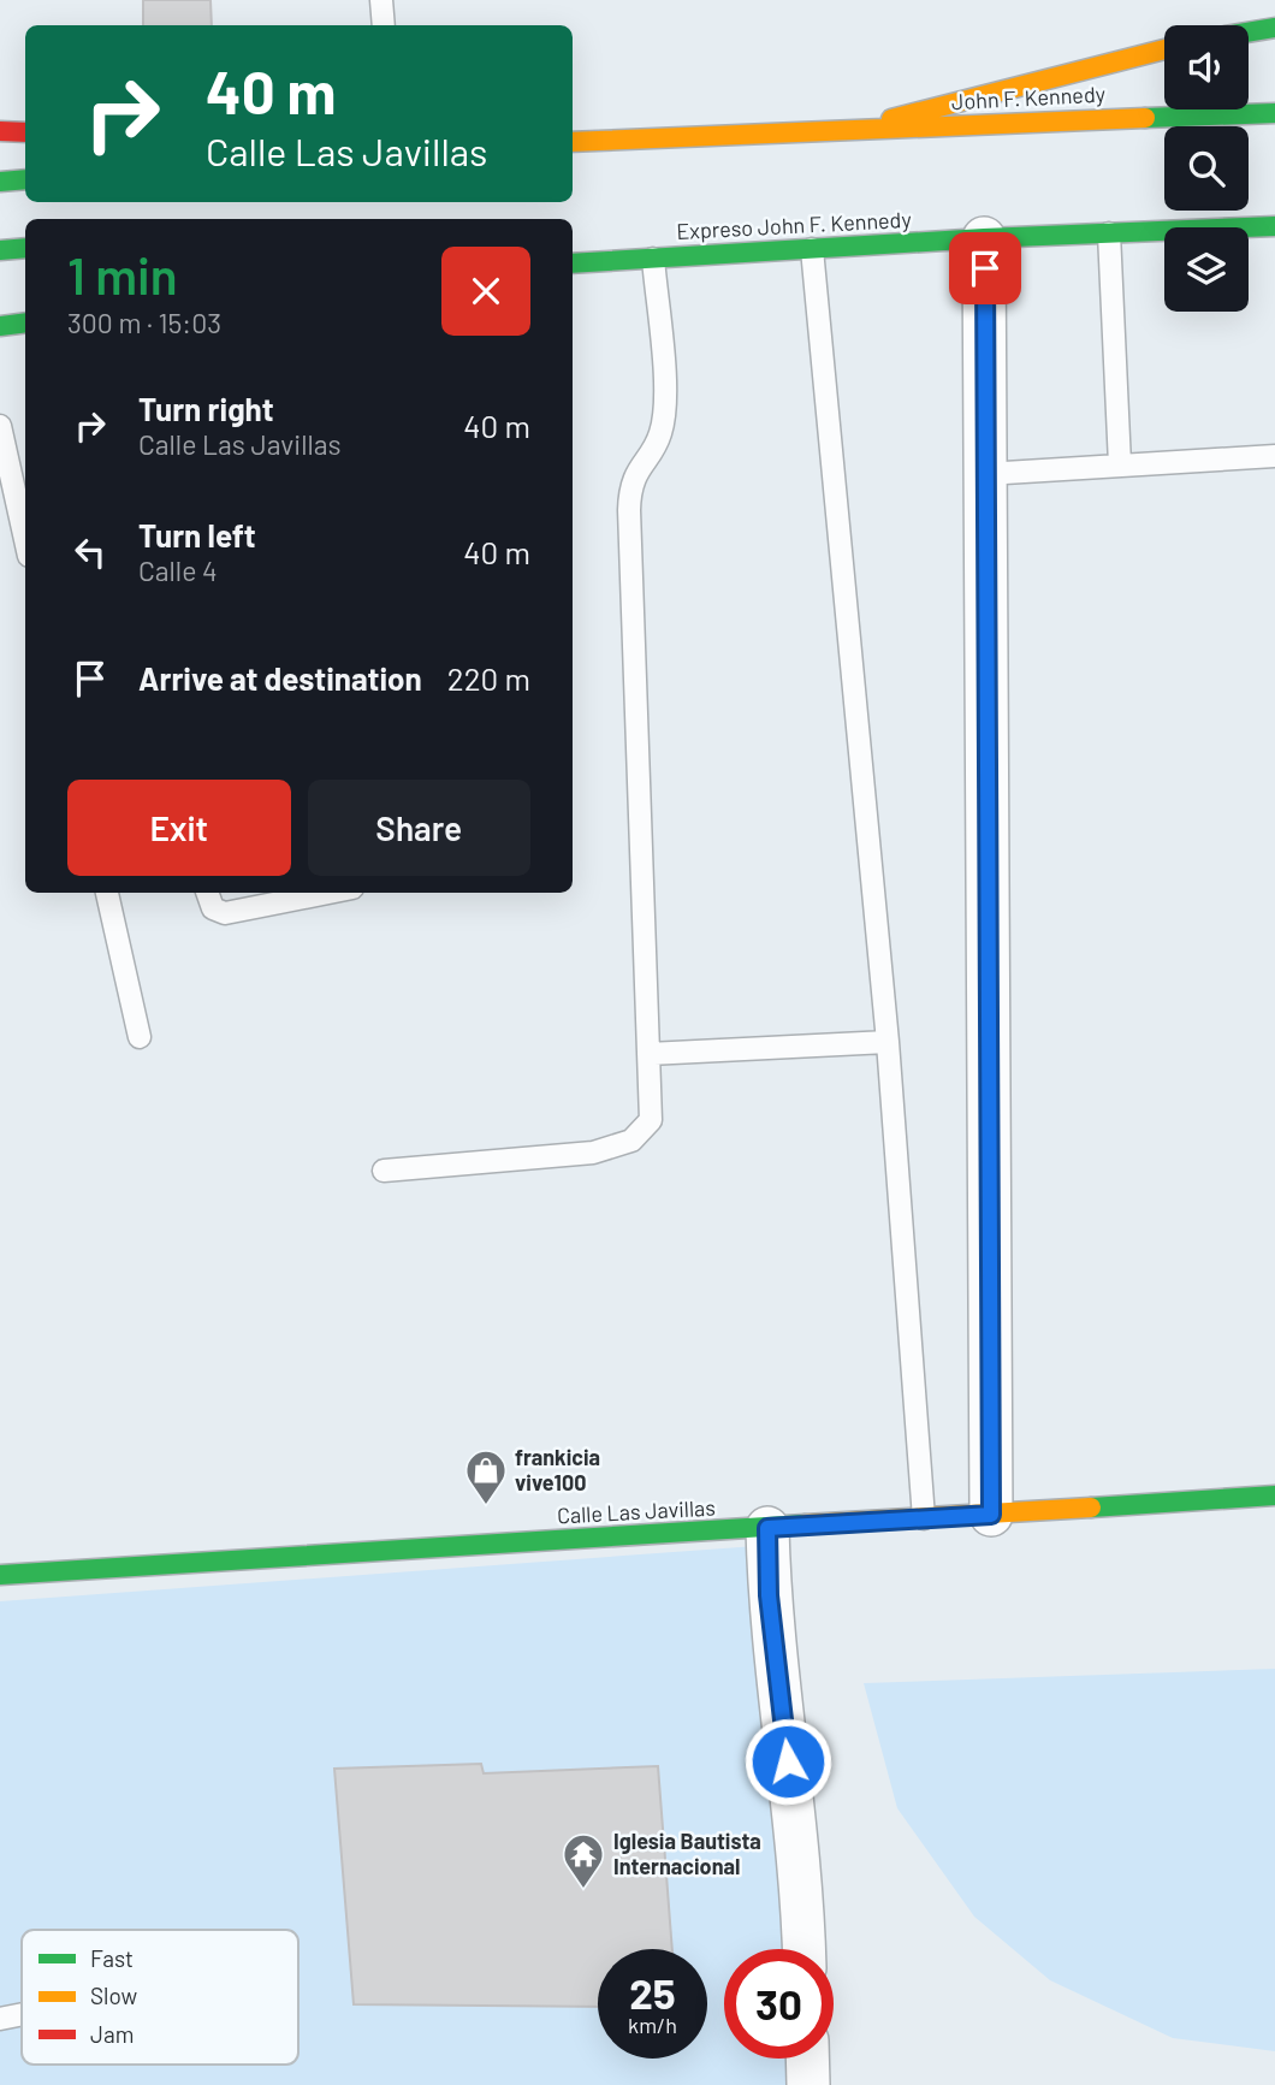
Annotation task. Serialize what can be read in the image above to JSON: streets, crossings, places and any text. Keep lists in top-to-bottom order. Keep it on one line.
{"streets":{"main road":["John F. Kennedy","Expreso John F. Kennedy","Calle Las Javillas"]},"places":{"shop":["frankicia vive100"],"temple":["Iglesia Bautista Internacional"]},"legend":["Fast","Slow","Jam"],"page":{"turn":["40 m","Calle Las Javillas"],"heading":["1 min","300 m · 15:03"],"list":[{"name":"Turn right","note":"Calle Las Javillas","value":"40 m"},{"name":"Turn left","note":"Calle 4","value":"40 m"},{"name":"Arrive at destination","value":"220 m"}],"buttons":["Exit","Share"],"speed":"25 km/h","limit":"30"}}
